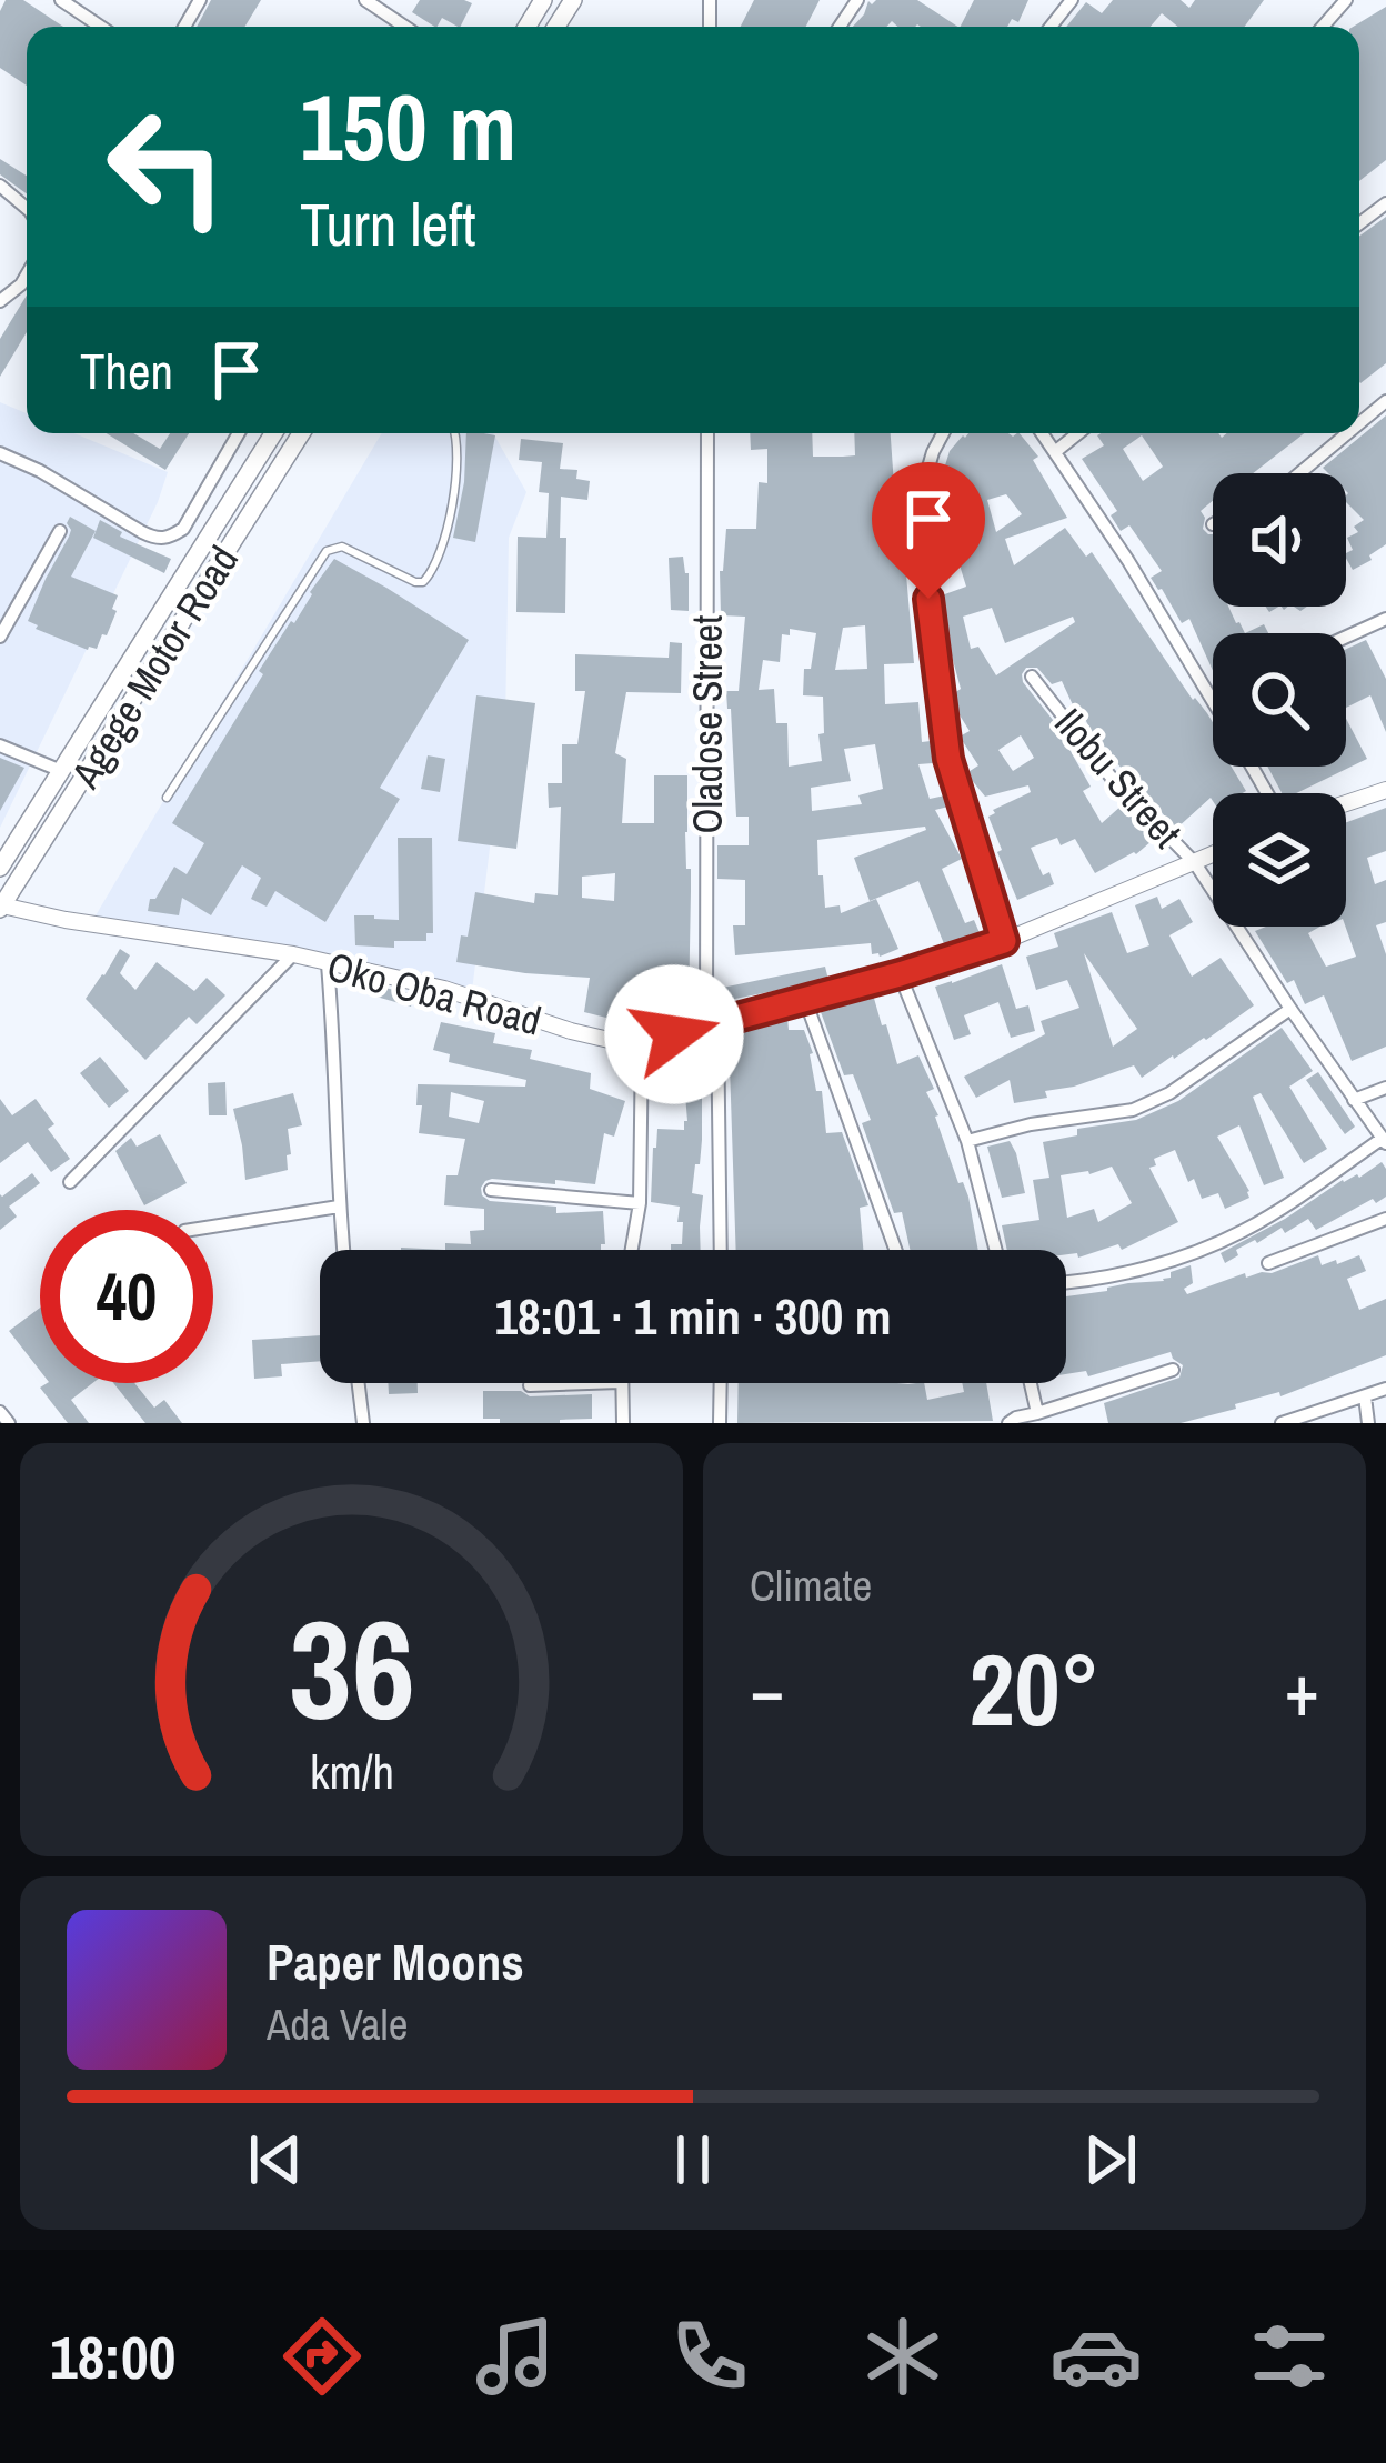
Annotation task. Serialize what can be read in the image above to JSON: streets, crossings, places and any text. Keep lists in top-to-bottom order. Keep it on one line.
{"streets":{"main road":["Agege Motor Road"],"street":["Oladose Street","Ilobu Street","Oko Oba Road"]},"crossings":[["Agege Motor Road","Oko Oba Road"],["Oladose Street","Oko Oba Road"],["Ilobu Street","Oko Oba Road"]],"page":{"turn":["150 m","Turn left"],"then":"Then","limit":"40","trip":"18:01 · 1 min · 300 m","tile":"Climate","heat":["−","20°","+"],"song":["Paper Moons","Ada Vale"],"tabs":"18:00","gauge":["36","km/h"]}}
